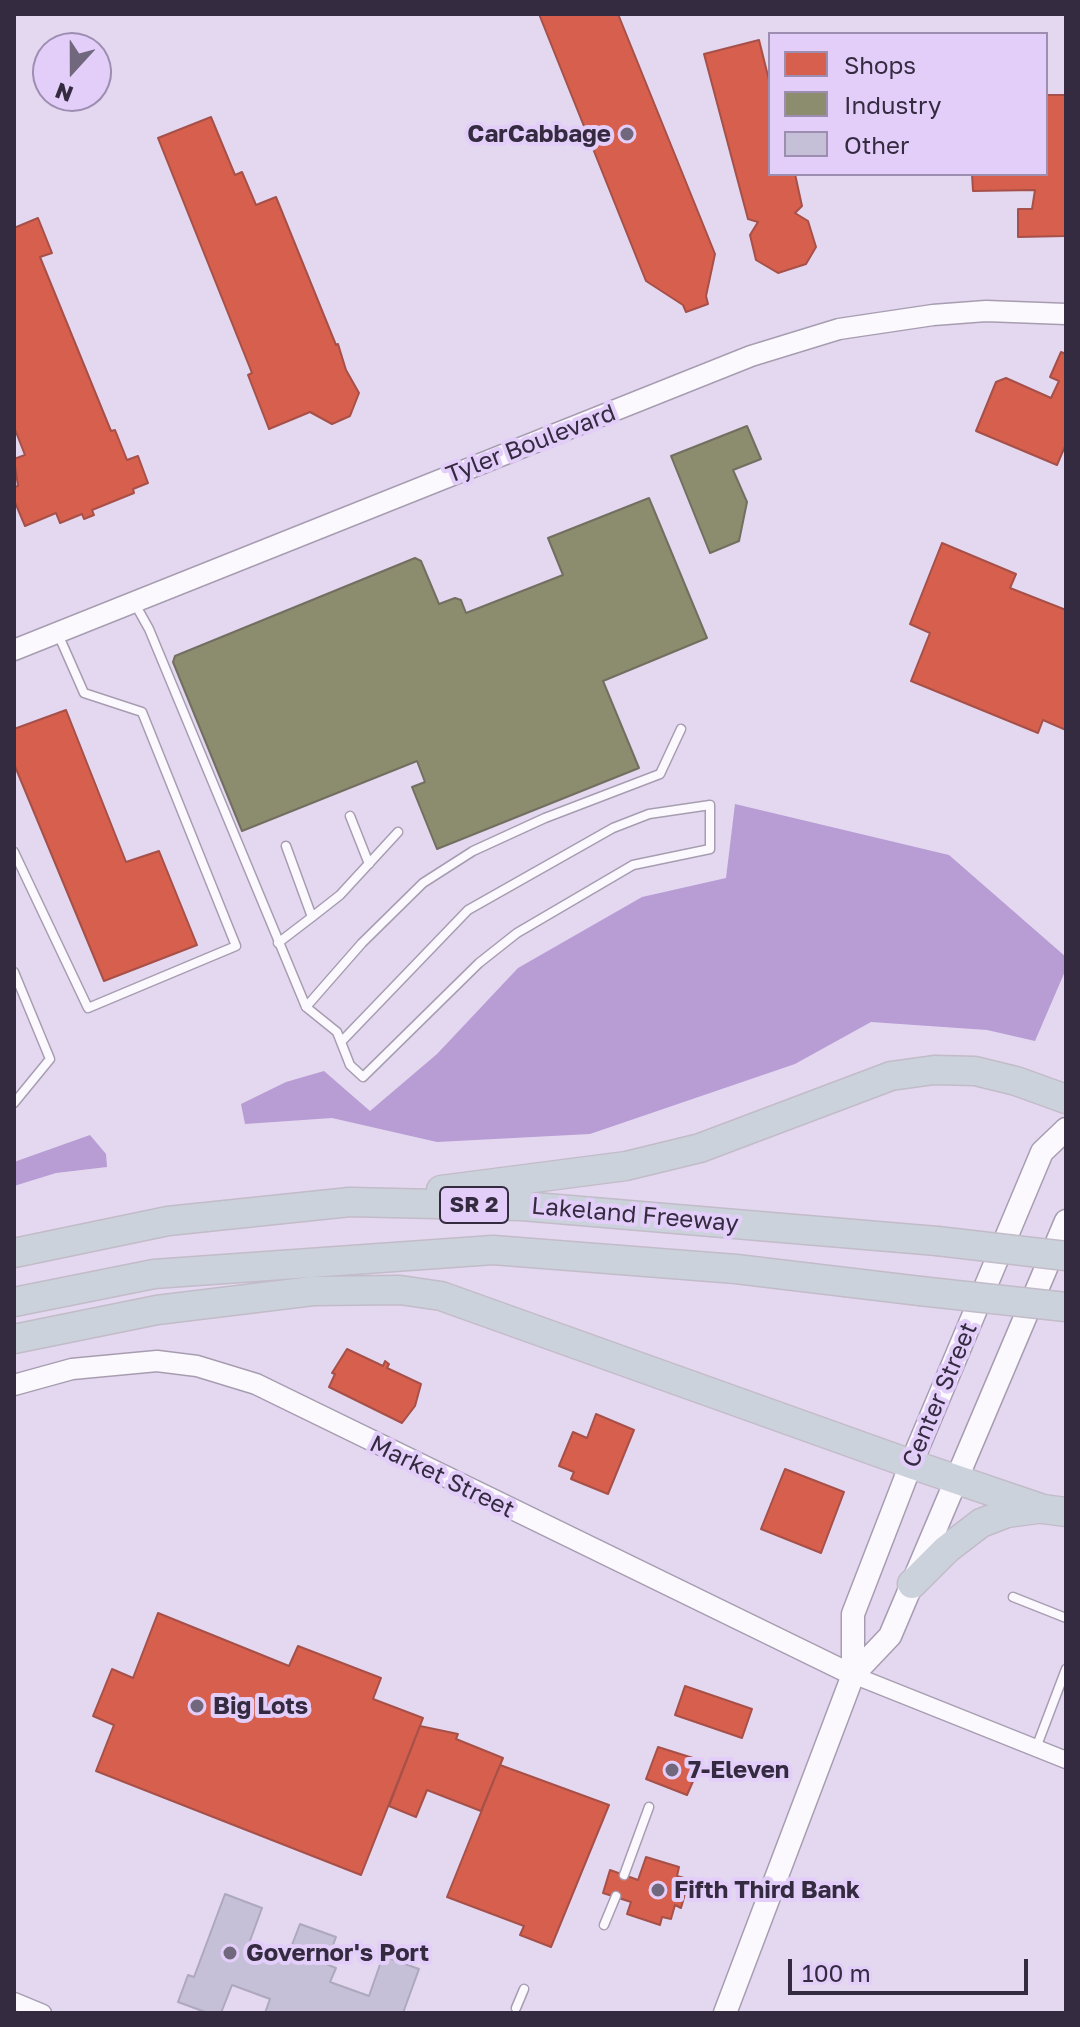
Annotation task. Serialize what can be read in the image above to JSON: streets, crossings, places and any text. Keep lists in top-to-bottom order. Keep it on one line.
{"streets":{"highway":["SR 2","Lakeland Freeway"],"main road":["Center Street"],"street":["Tyler Boulevard","Market Street"]},"crossings":[["Center Street","Market Street"]],"places":["CarCabbage","Big Lots","7-Eleven","Fifth Third Bank","Governor's Port"],"legend":["Shops","Industry","Other"],"scale_bar":"100 m","north":"bottom"}
